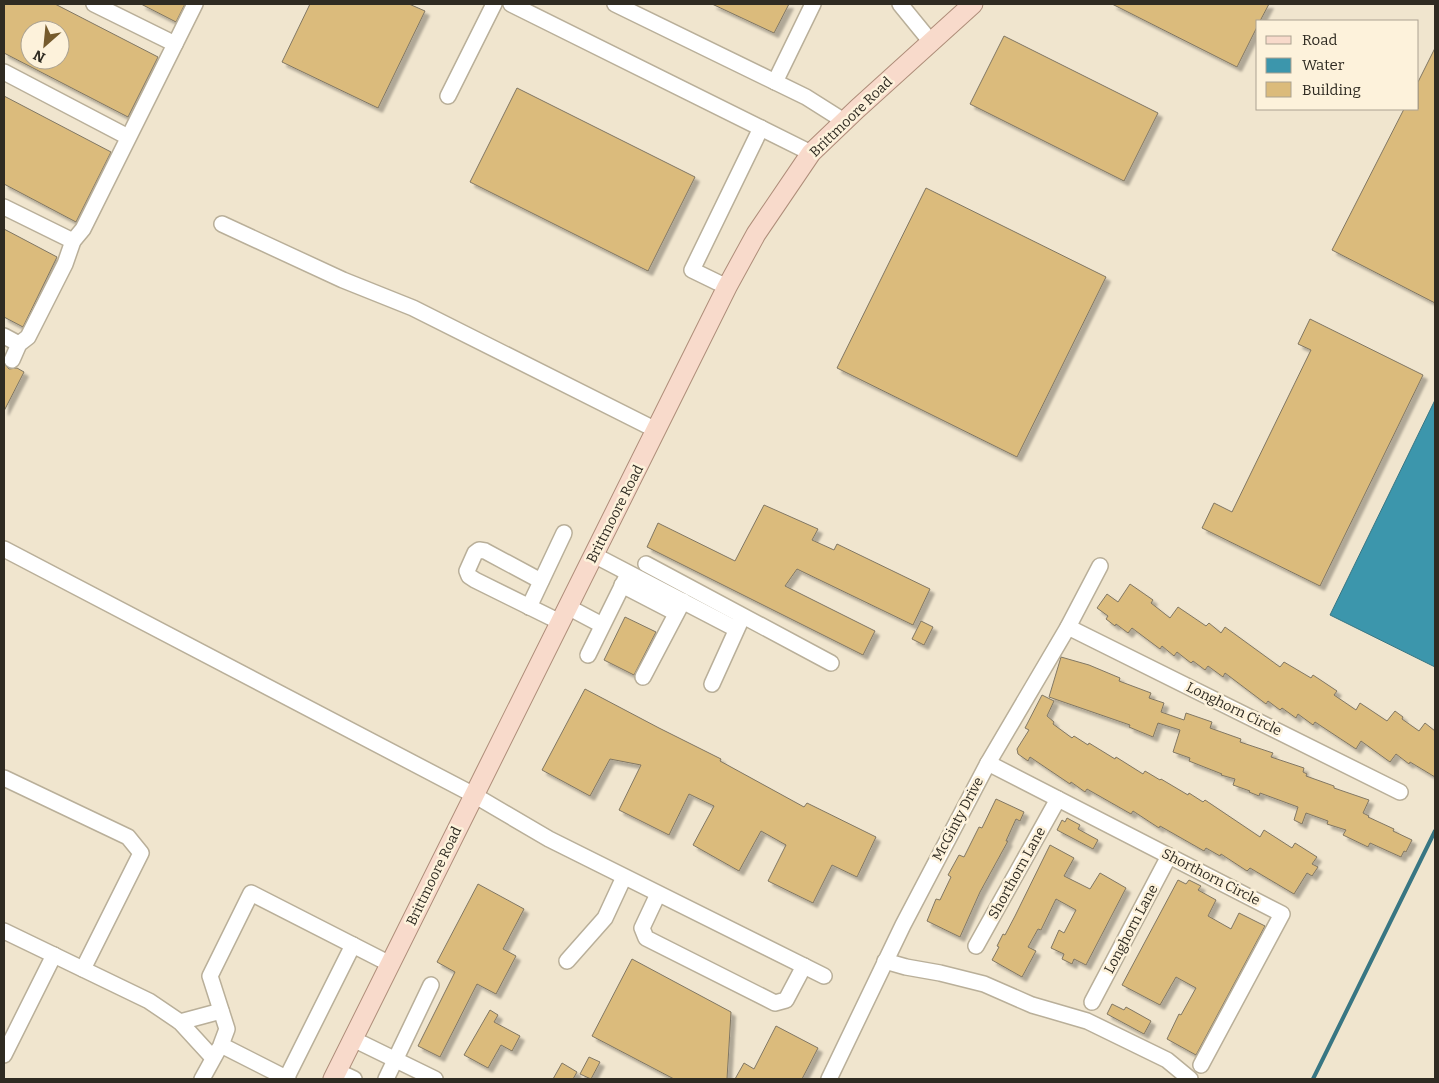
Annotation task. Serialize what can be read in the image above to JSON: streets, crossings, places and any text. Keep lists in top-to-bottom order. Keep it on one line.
{"streets":{"main road":["Brittmoore Road"],"street":["Longhorn Circle","McGinty Drive","Shorthorn Lane","Shorthorn Circle","Longhorn Lane"]},"crossings":[["Longhorn Circle","McGinty Drive"],["McGinty Drive","Shorthorn Circle"],["Shorthorn Lane","Shorthorn Circle"],["Shorthorn Circle","Longhorn Lane"]],"legend":["Road","Water","Building"],"north":"bottom left"}
